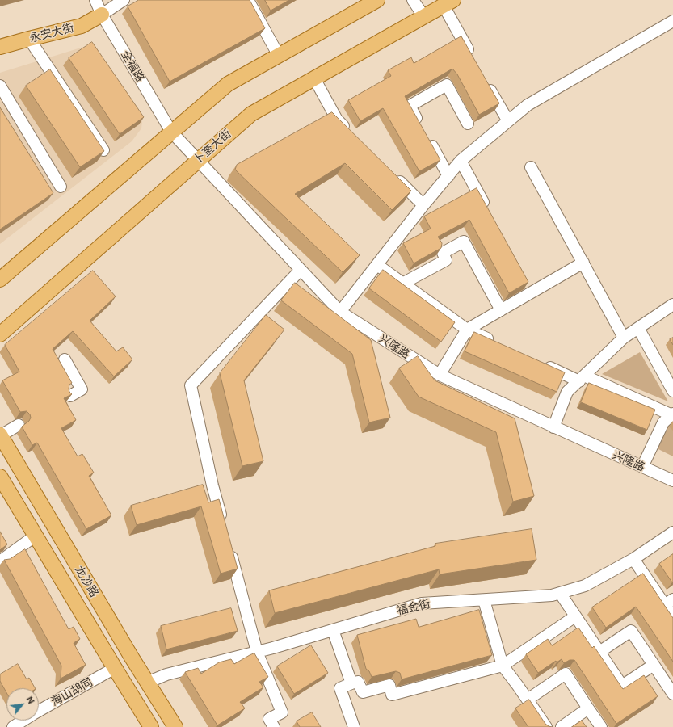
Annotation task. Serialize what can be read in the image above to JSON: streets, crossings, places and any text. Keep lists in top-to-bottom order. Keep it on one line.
{"streets":{"main road":["永安大街","卜奎大街","龙沙路"],"street":["全福路","兴隆路","福金街","海山胡同"]},"crossings":[["永安大街","全福路"],["全福路","卜奎大街"],["全福路","兴隆路"],["卜奎大街","兴隆路"],["龙沙路","福金街"],["龙沙路","海山胡同"]],"north":"top right"}
